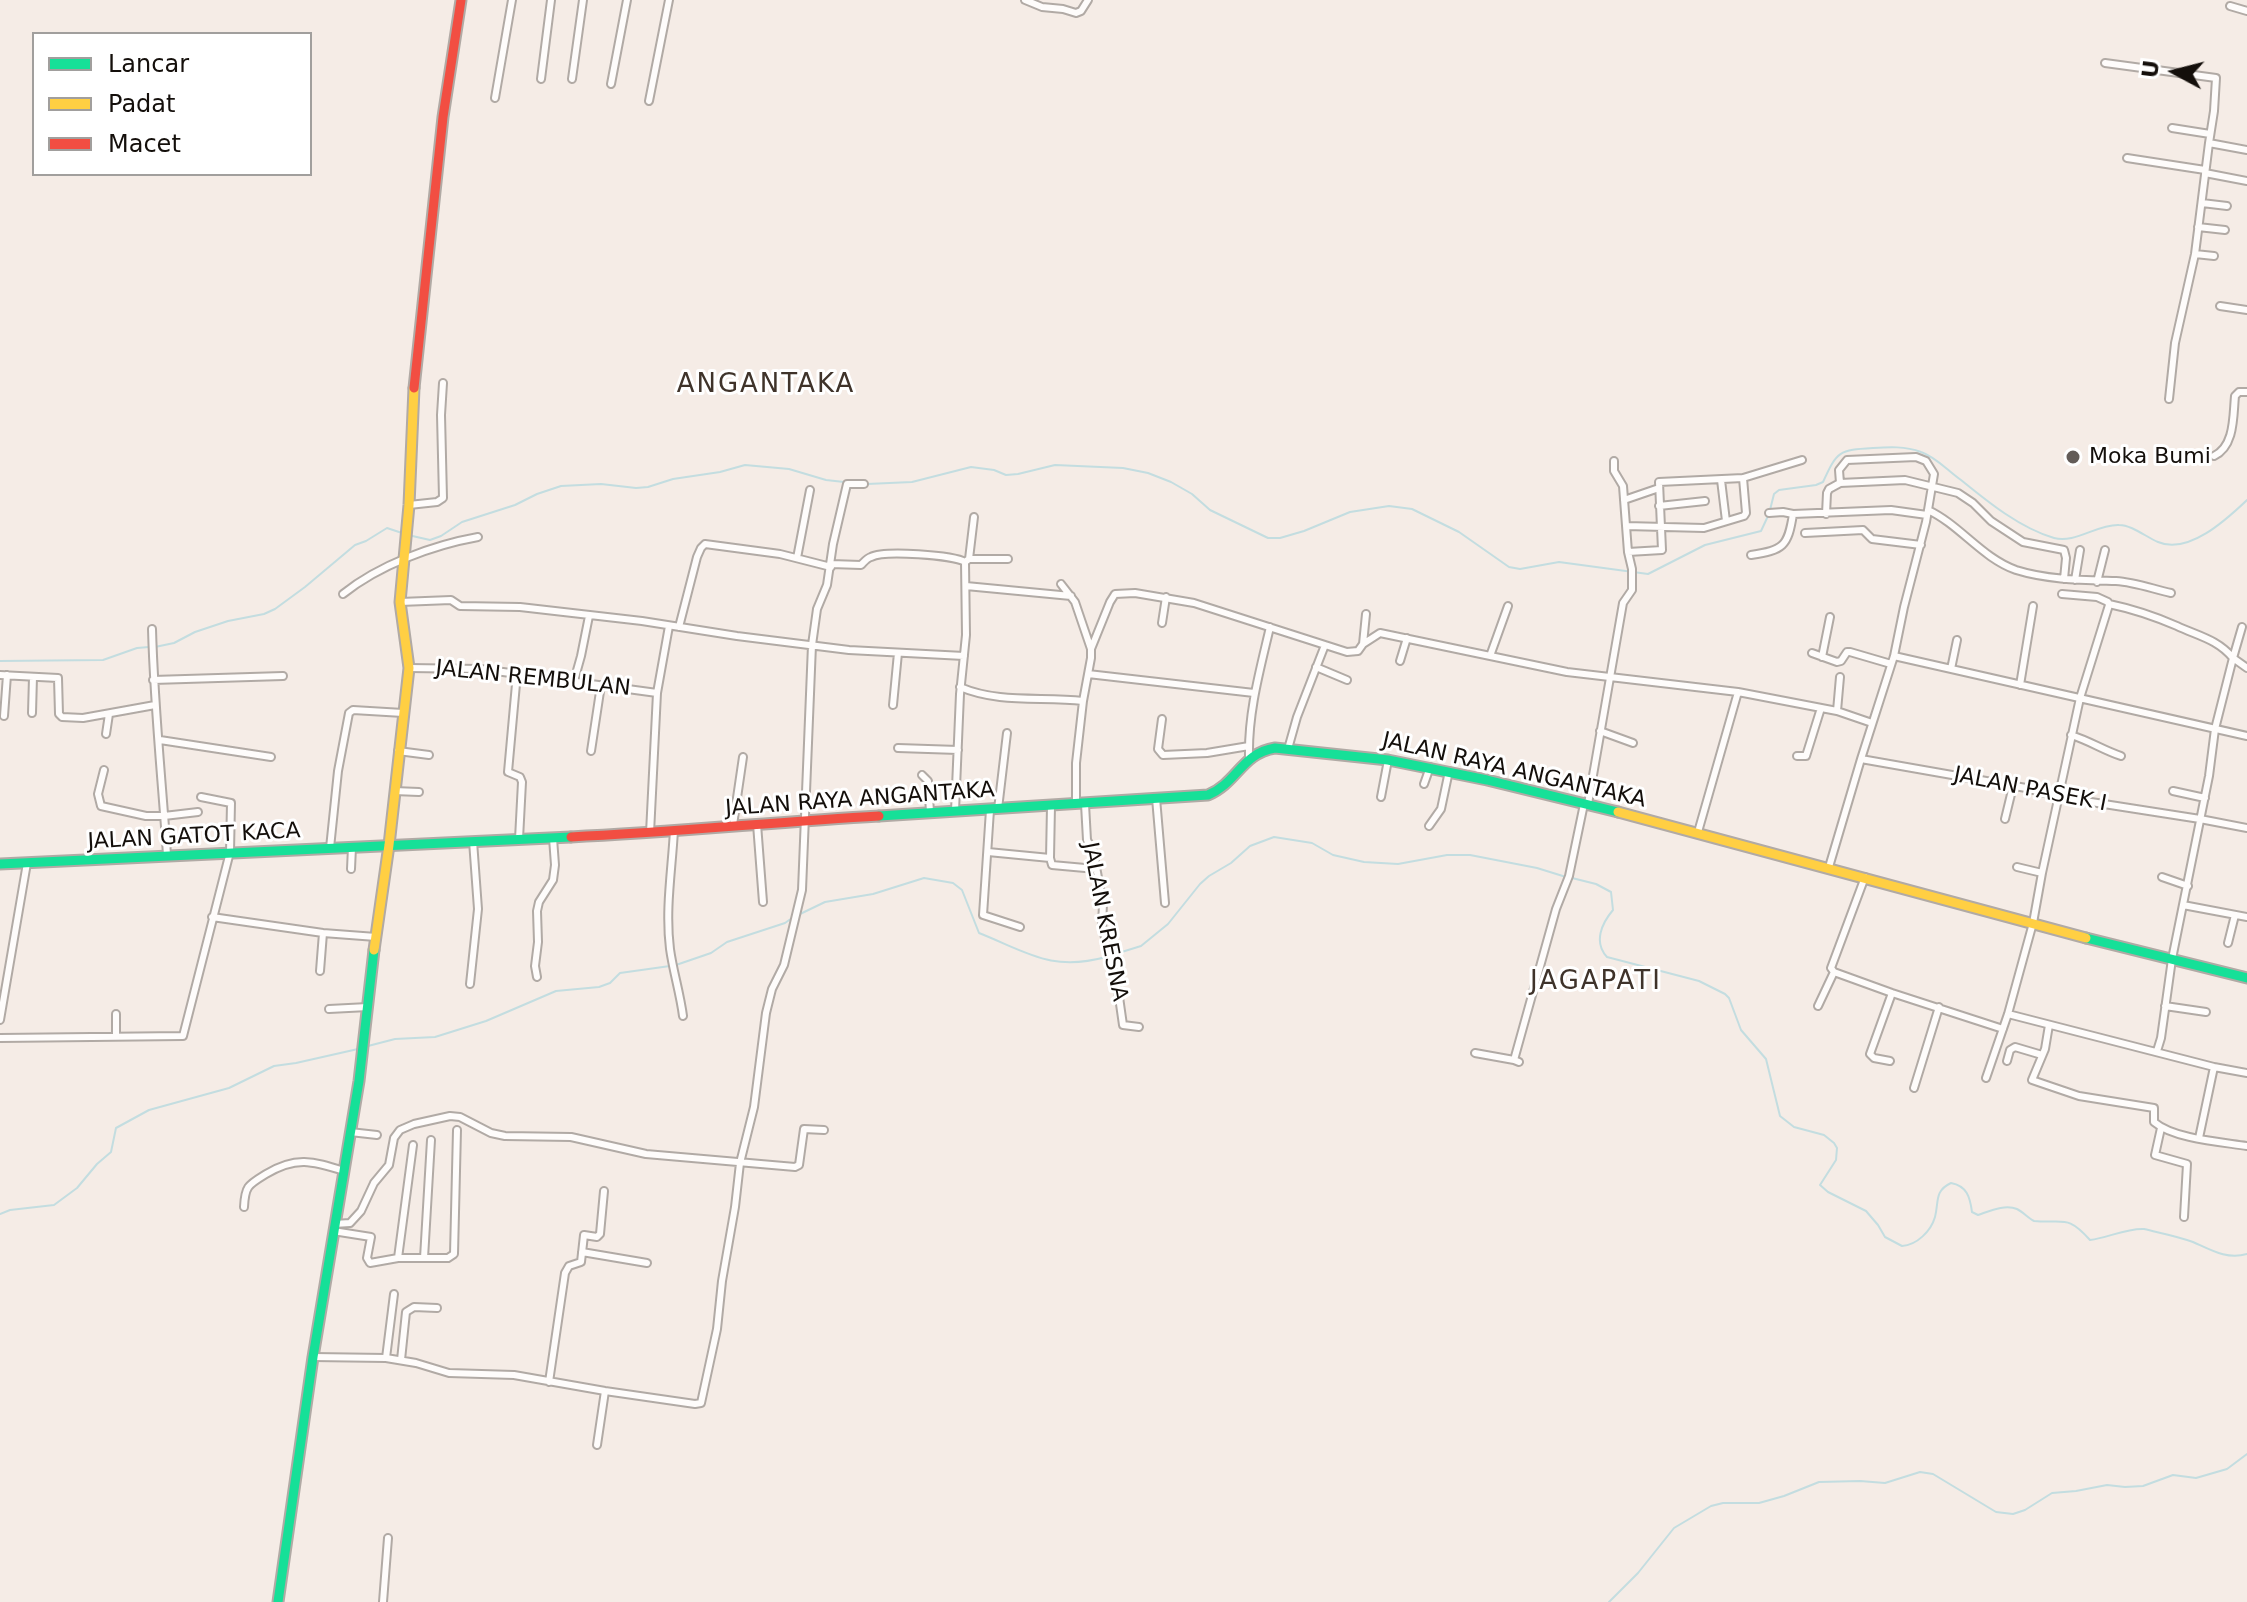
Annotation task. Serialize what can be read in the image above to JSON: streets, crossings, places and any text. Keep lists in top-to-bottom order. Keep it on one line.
{"streets":{"main road":["JALAN RAYA ANGANTAKA","JALAN GATOT KACA"],"street":["JALAN REMBULAN","JALAN PASEK I","JALAN KRESNA"]},"crossings":[["JALAN RAYA ANGANTAKA","JALAN GATOT KACA"],["JALAN RAYA ANGANTAKA","JALAN KRESNA"]],"districts":["ANGANTAKA","JAGAPATI"],"places":["Moka Bumi"],"legend":["Lancar","Padat","Macet"],"north":"left"}
